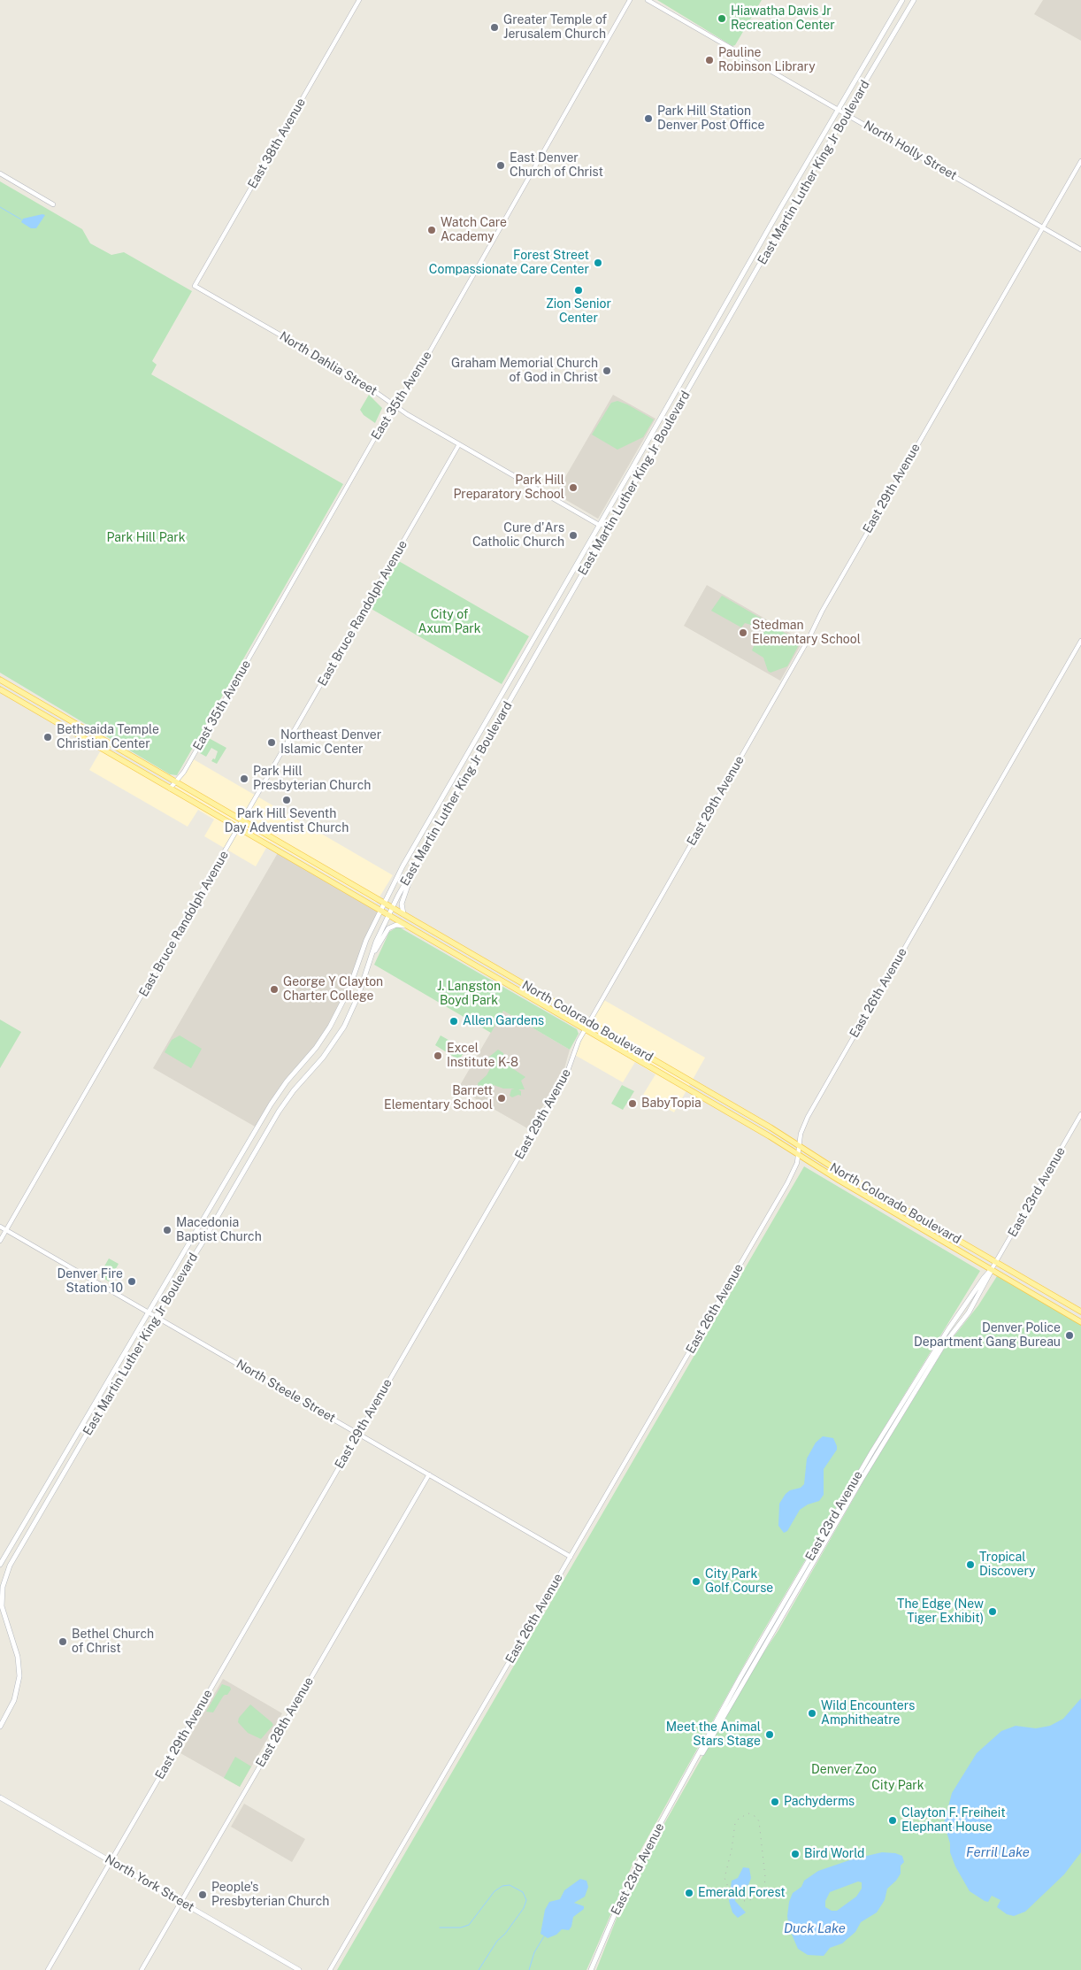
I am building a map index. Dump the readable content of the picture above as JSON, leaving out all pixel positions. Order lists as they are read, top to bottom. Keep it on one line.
{"streets":{"main road":["East Martin Luther King Jr Boulevard","North Colorado Boulevard","East 23rd Avenue","North York Street"],"street":["East 38th Avenue","North Holly Street","North Dahlia Street","East 35th Avenue","East 29th Avenue","East Bruce Randolph Avenue","East 26th Avenue","North Steele Street","East 28th Avenue"]},"crossings":[["East 38th Avenue","North Dahlia Street"],["North Holly Street","East Martin Luther King Jr Boulevard"],["North Holly Street","East 29th Avenue"],["East Martin Luther King Jr Boulevard","North Dahlia Street"],["East Martin Luther King Jr Boulevard","North Colorado Boulevard"],["East Martin Luther King Jr Boulevard","North Steele Street"],["North Dahlia Street","East 35th Avenue"],["North Dahlia Street","East Bruce Randolph Avenue"],["East 35th Avenue","North Colorado Boulevard"],["East 29th Avenue","North Colorado Boulevard"],["East 29th Avenue","North Steele Street"],["East 29th Avenue","North York Street"],["East Bruce Randolph Avenue","North Colorado Boulevard"],["East Bruce Randolph Avenue","North Steele Street"],["East 26th Avenue","North Colorado Boulevard"],["East 26th Avenue","North Steele Street"],["North Colorado Boulevard","East 23rd Avenue"],["North Steele Street","East 28th Avenue"],["East 28th Avenue","North York Street"]],"water":["Ferril Lake","Duck Lake"],"parks":["Park Hill Park","City of Axum Park","J. Langston Boyd Park","Denver Zoo","City Park"],"places":["Hiawatha Davis Jr Recreation Center","Greater Temple of Jerusalem Church","Pauline Robinson Library","Park Hill Station Denver Post Office","East Denver Church of Christ","Watch Care Academy","Forest Street Compassionate Care Center","Zion Senior Center","Graham Memorial Church of God in Christ","Park Hill Preparatory School","Cure d'Ars Catholic Church","Stedman Elementary School","Bethsaida Temple Christian Center","Northeast Denver Islamic Center","Park Hill Presbyterian Church","Park Hill Seventh Day Adventist Church","George Y Clayton Charter College","Allen Gardens","Excel Institute K-8","Barrett Elementary School","BabyTopia","Macedonia Baptist Church","Denver Fire Station 10","Denver Police Department Gang Bureau","Tropical Discovery","City Park Golf Course","The Edge (New Tiger Exhibit)","Bethel Church of Christ","Wild Encounters Amphitheatre","Meet the Animal Stars Stage","Pachyderms","Clayton F. Freiheit Elephant House","Bird World","Emerald Forest","People's Presbyterian Church"]}
